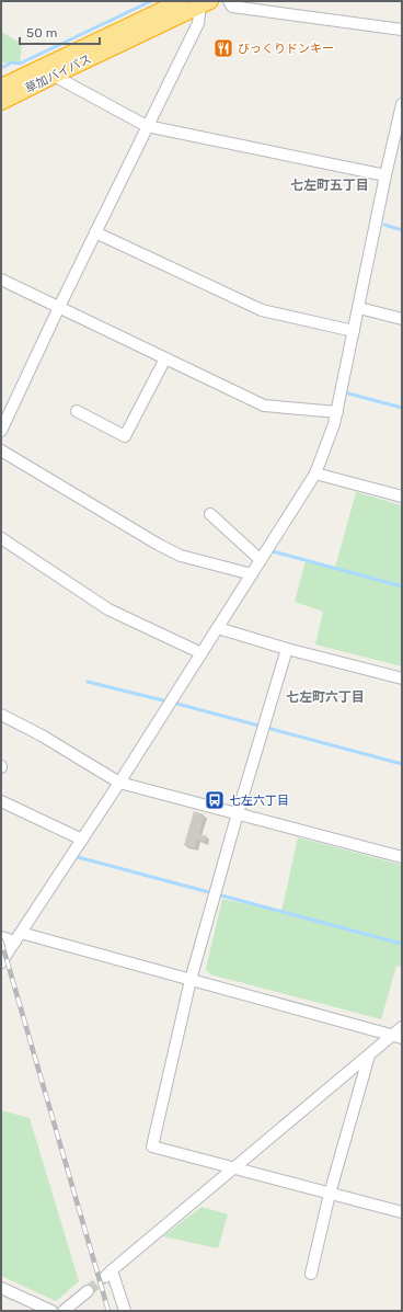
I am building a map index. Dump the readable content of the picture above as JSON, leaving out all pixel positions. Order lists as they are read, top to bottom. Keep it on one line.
{"streets":{"highway":["草加バイパス"]},"districts":["七左町五丁目","七左町六丁目"],"places":{"restaurant":["びっくりドンキー"],"bus stop":["七左六丁目"]},"scale_bar":"50 m"}
